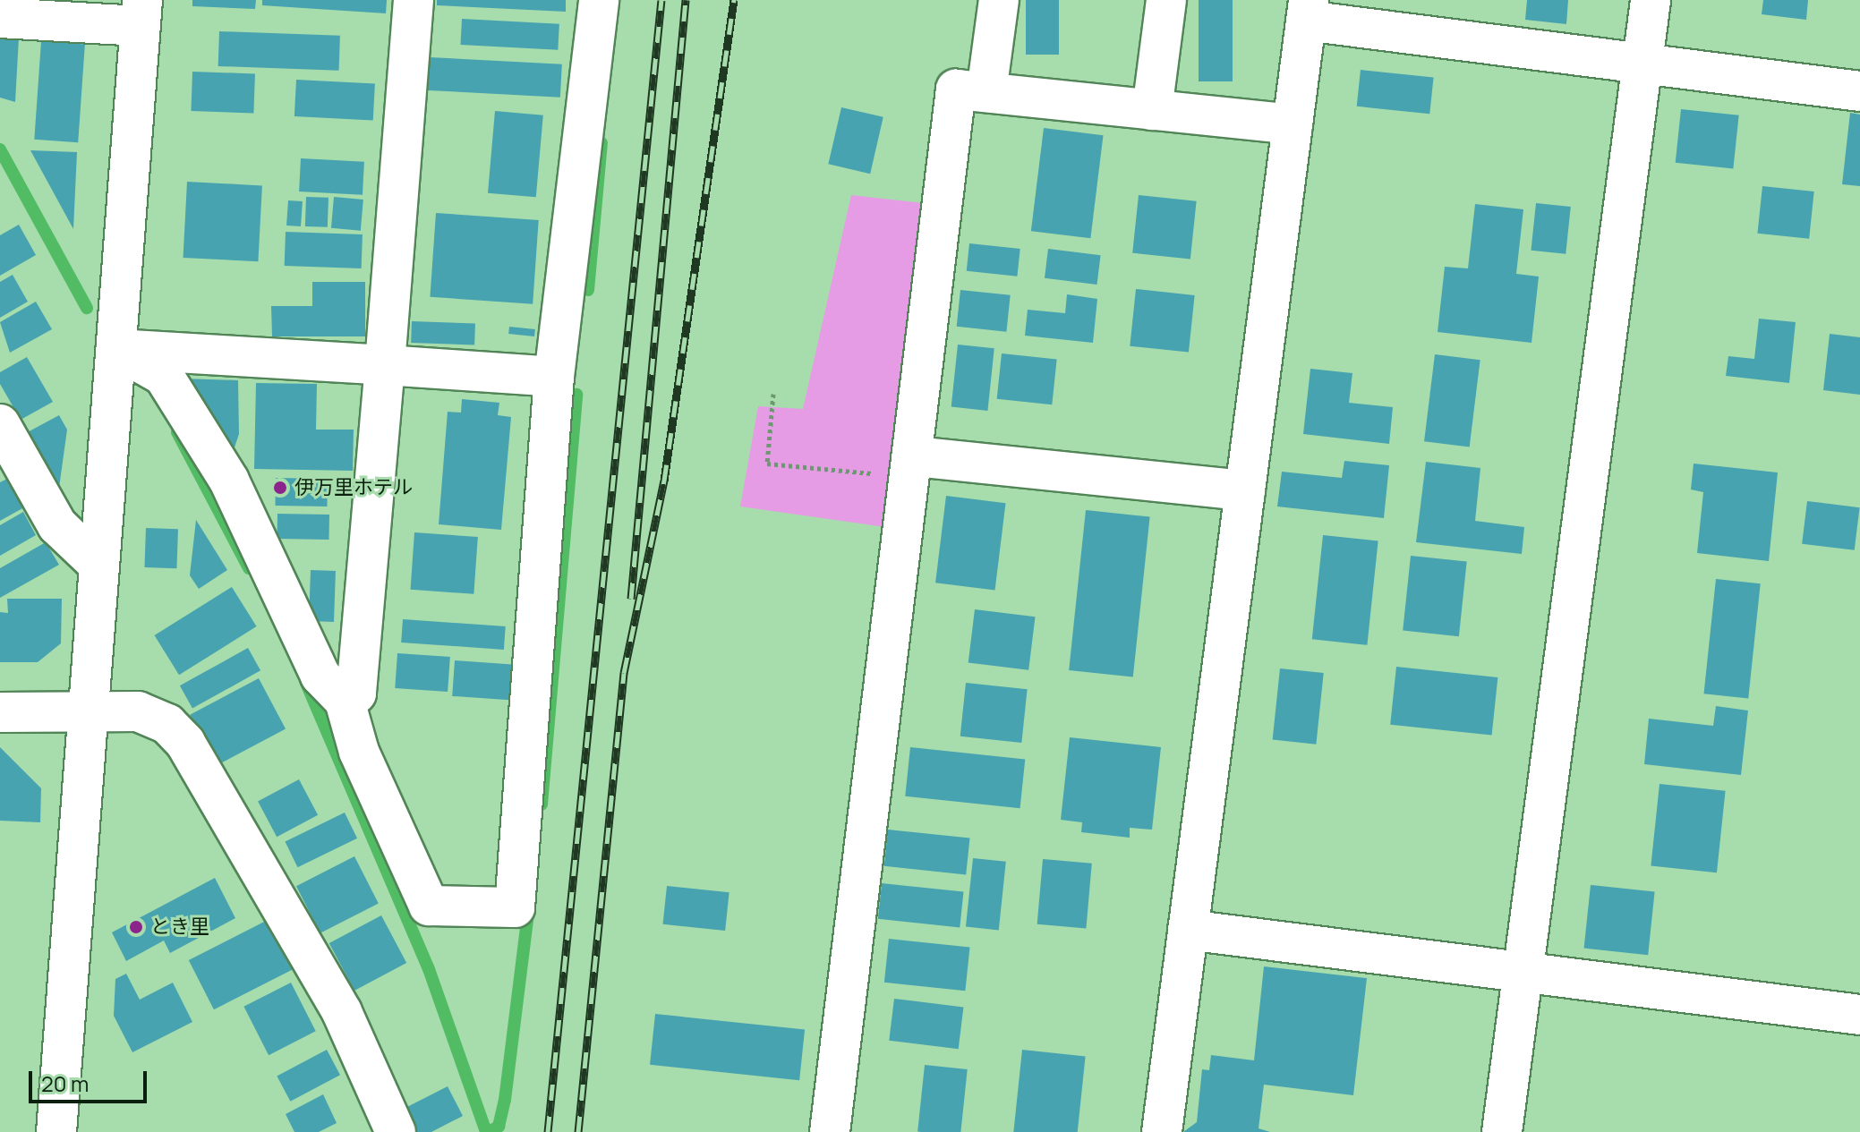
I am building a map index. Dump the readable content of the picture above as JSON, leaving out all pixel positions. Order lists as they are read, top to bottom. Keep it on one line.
{"places":["伊万里ホテル","とき里"],"scale_bar":"20 m"}
